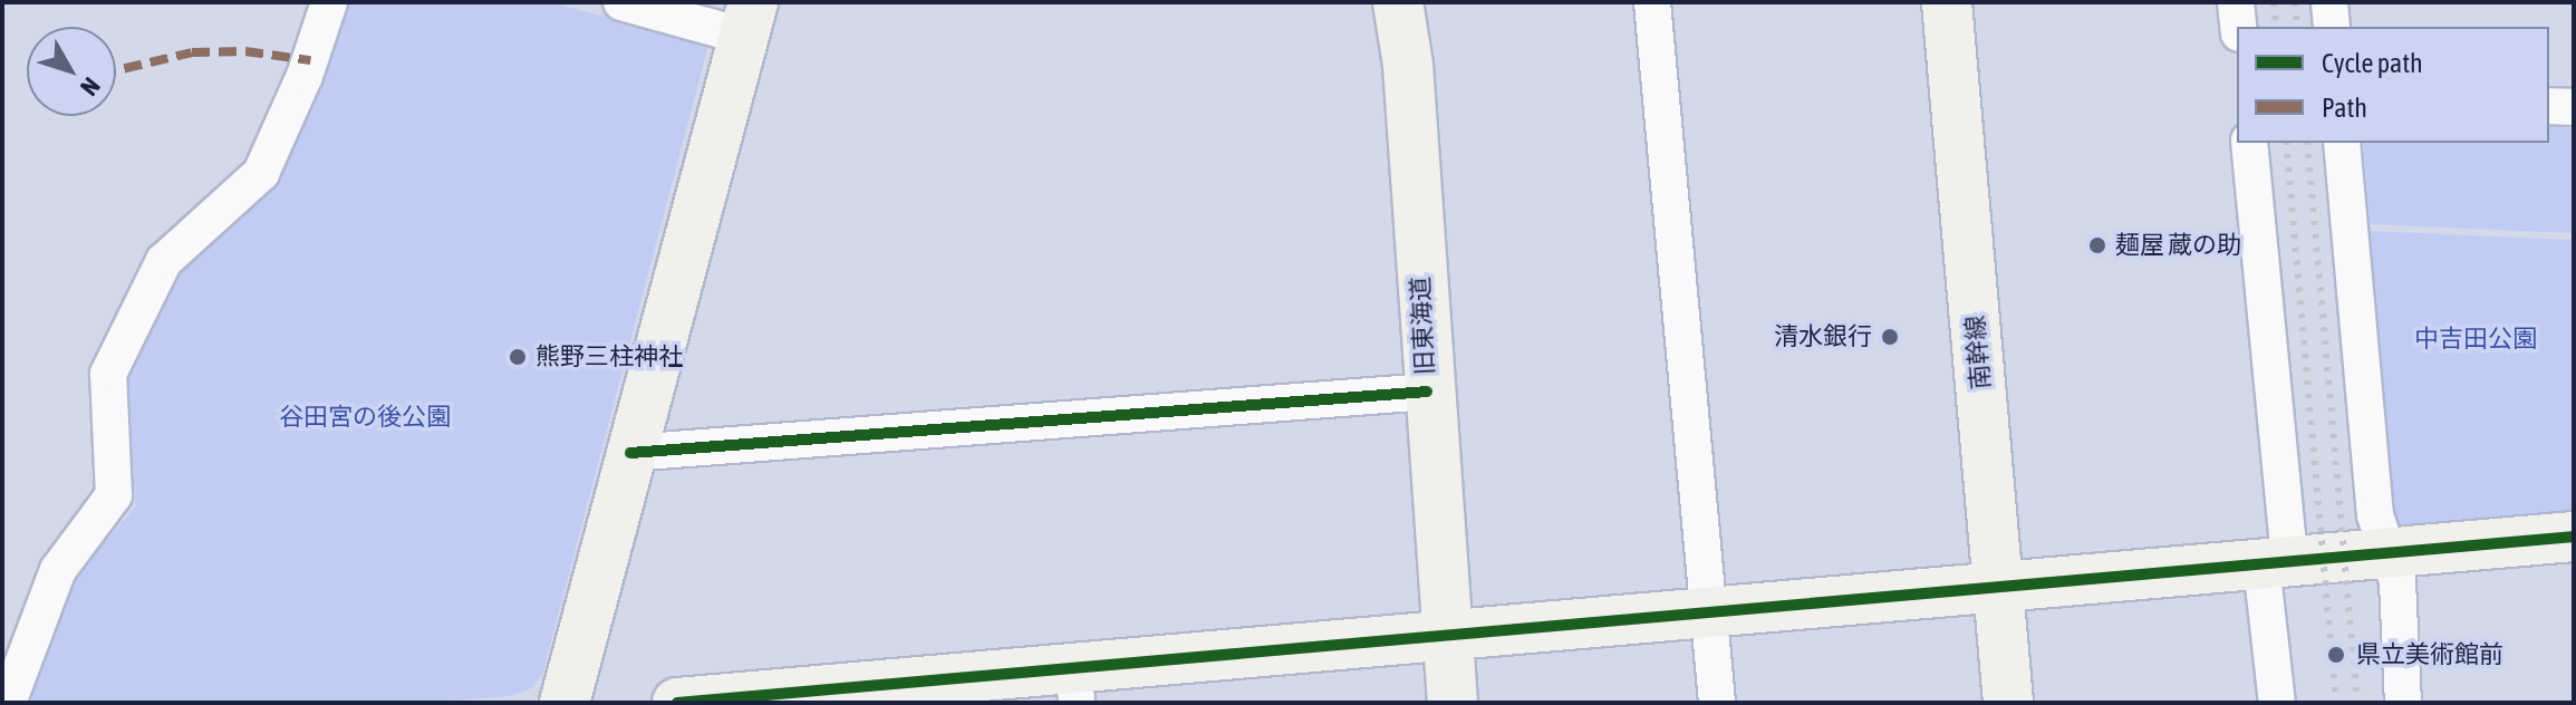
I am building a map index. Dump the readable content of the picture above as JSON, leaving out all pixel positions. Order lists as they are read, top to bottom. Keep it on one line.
{"streets":{"street":["旧東海道","南幹線"]},"parks":["中吉田公園","谷田宮の後公園"],"places":["麺屋 蔵の助","清水銀行","熊野三柱神社","県立美術館前"],"legend":["Cycle path","Path"],"north":"bottom right"}
